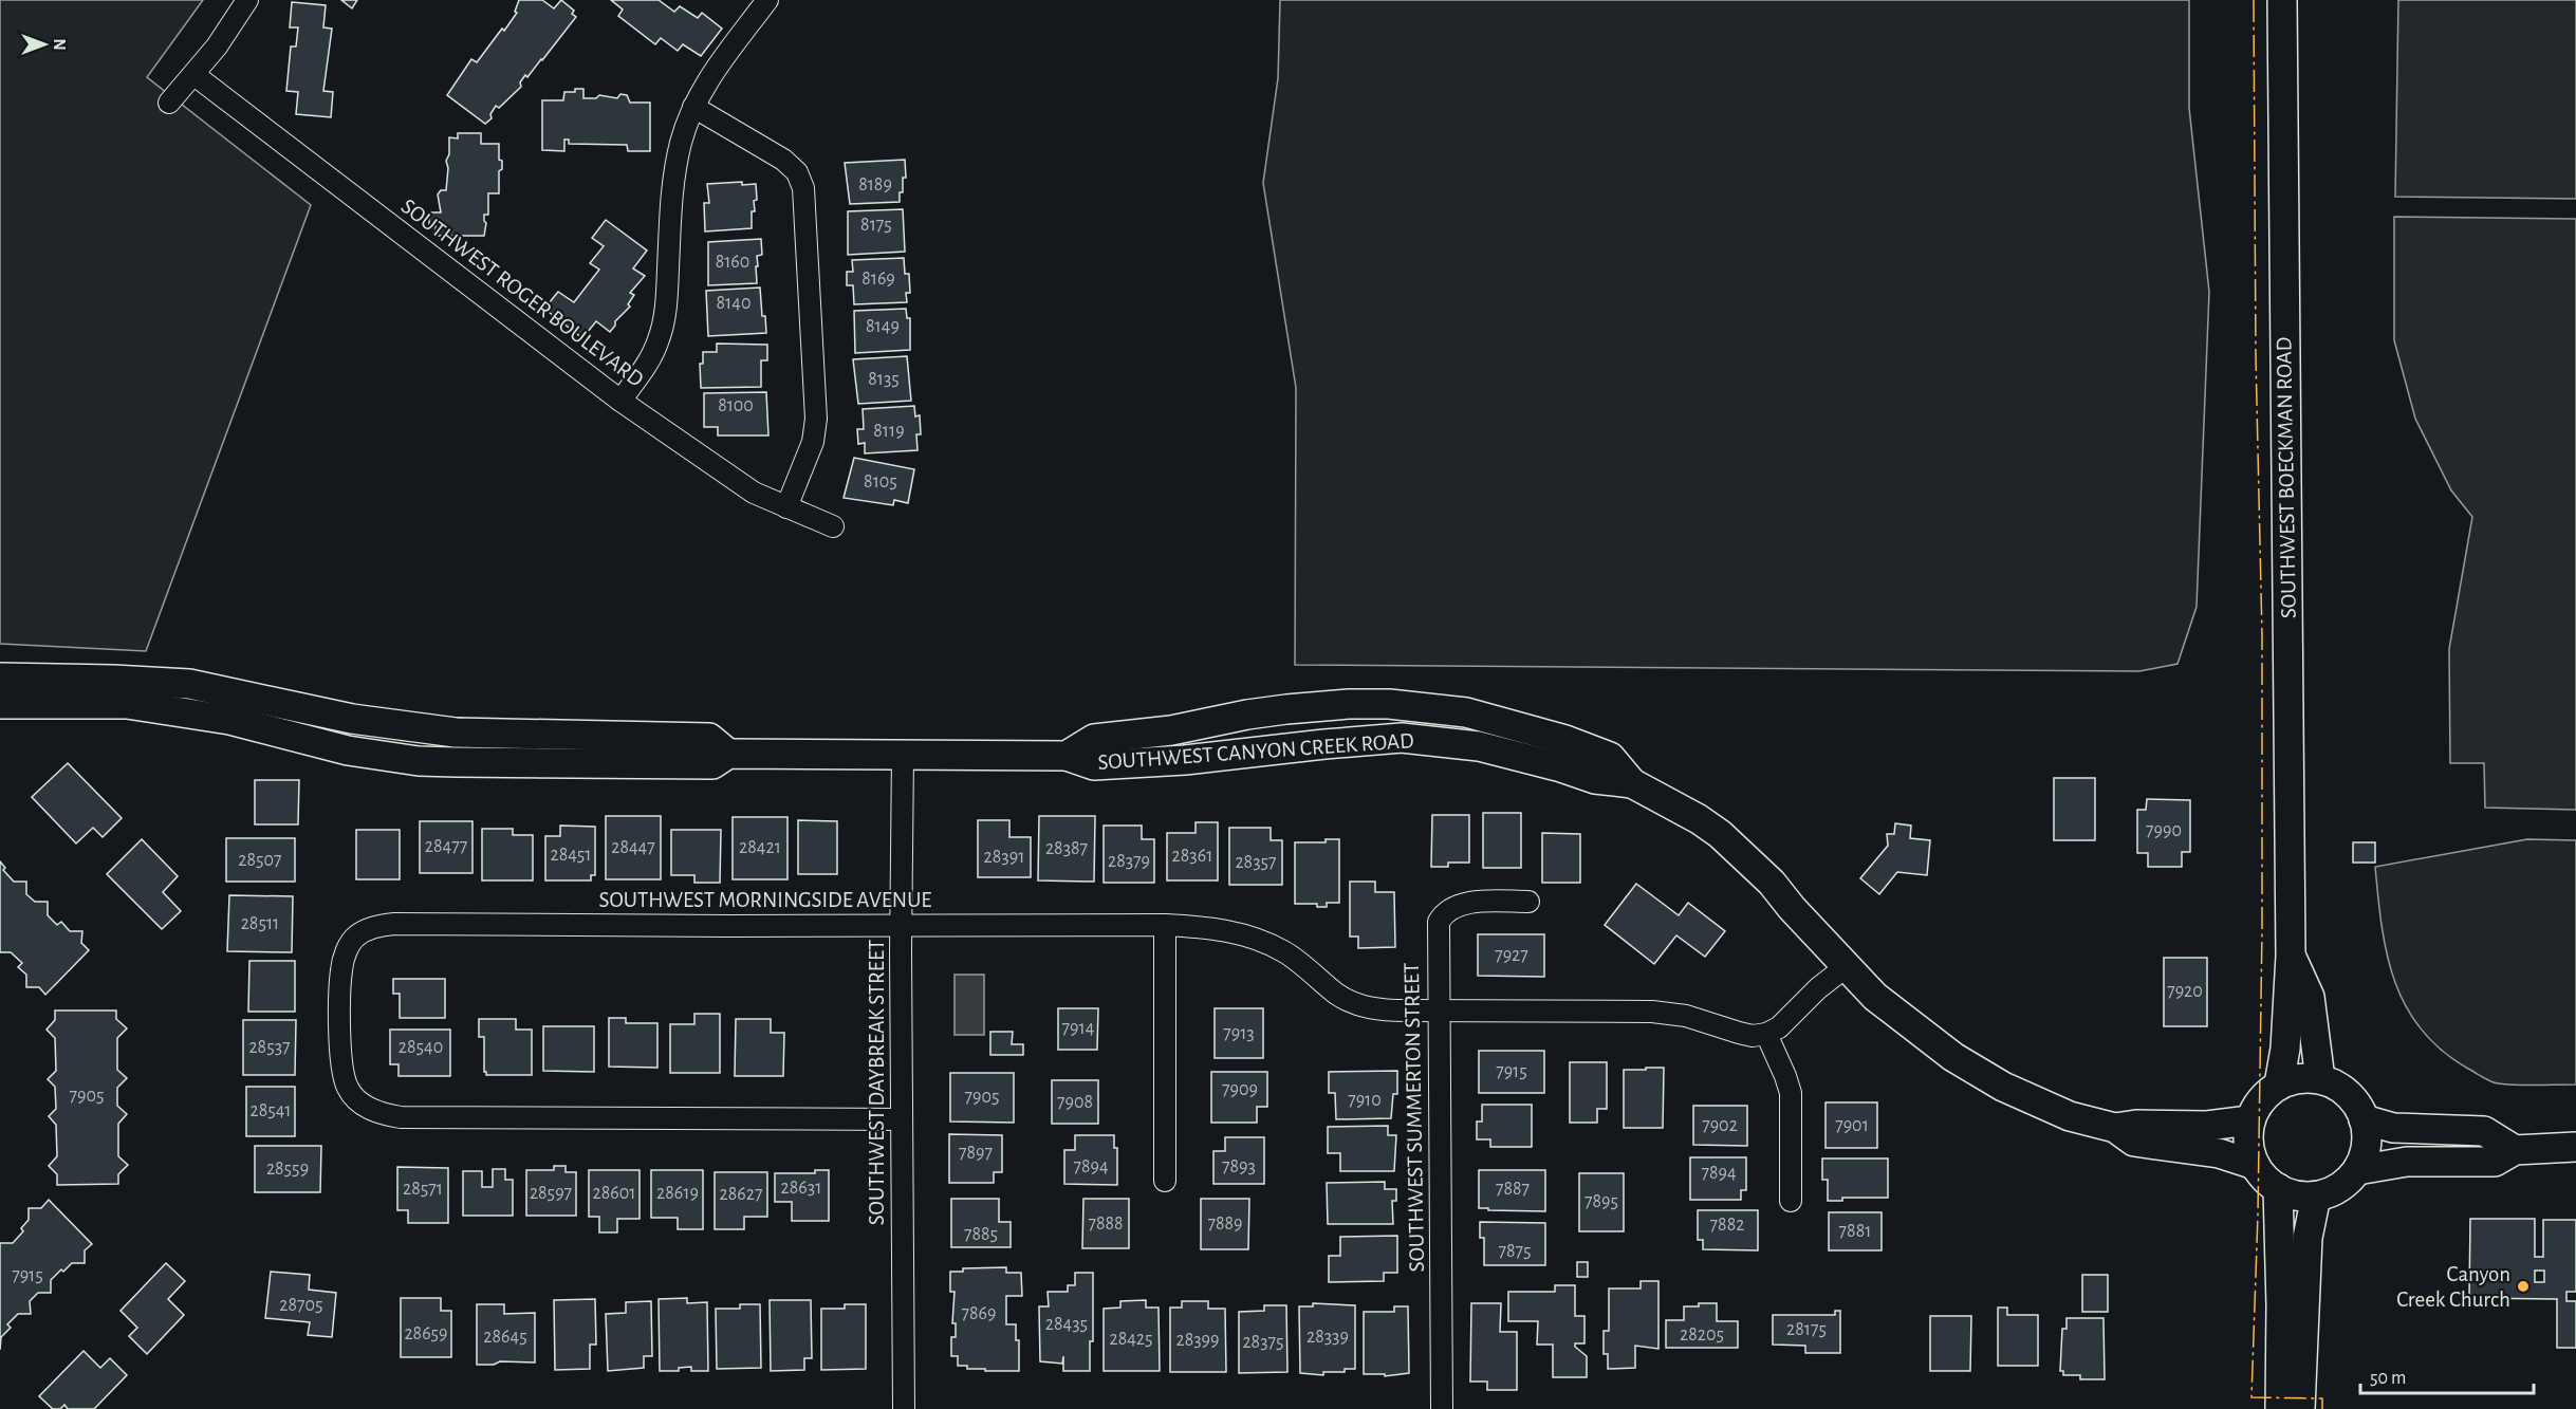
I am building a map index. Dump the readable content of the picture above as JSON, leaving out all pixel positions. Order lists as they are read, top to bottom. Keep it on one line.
{"streets":{"main road":["SOUTHWEST BOECKMAN ROAD","SOUTHWEST CANYON CREEK ROAD"],"street":["SOUTHWEST ROGER BOULEVARD","SOUTHWEST MORNINGSIDE AVENUE","SOUTHWEST DAYBREAK STREET","SOUTHWEST SUMMERTON STREET"]},"crossings":[["SOUTHWEST BOECKMAN ROAD","SOUTHWEST CANYON CREEK ROAD"],["SOUTHWEST CANYON CREEK ROAD","SOUTHWEST DAYBREAK STREET"],["SOUTHWEST MORNINGSIDE AVENUE","SOUTHWEST DAYBREAK STREET"],["SOUTHWEST MORNINGSIDE AVENUE","SOUTHWEST SUMMERTON STREET"]],"places":["Canyon Creek Church"],"house_numbers":["8189","8175","8160","8169","8140","8149","8135","8100","8119","8105","7990","28477","28447","28421","28387","28451","28361","28391","28507","28379","28357","28511","7927","7920","7914","7913","28537","28540","7915","7909","7905","7905","7910","7908","28541","7902","7901","7897","7894","7893","28559","7894","28631","28571","7887","28597","28601","28619","28627","7895","7888","7889","7882","7881","7885","7875","7915","28705","7869","28435","28175","28659","28205","28645","28339","28425","28399","28375"],"scale_bar":"50 m","north":"right"}
